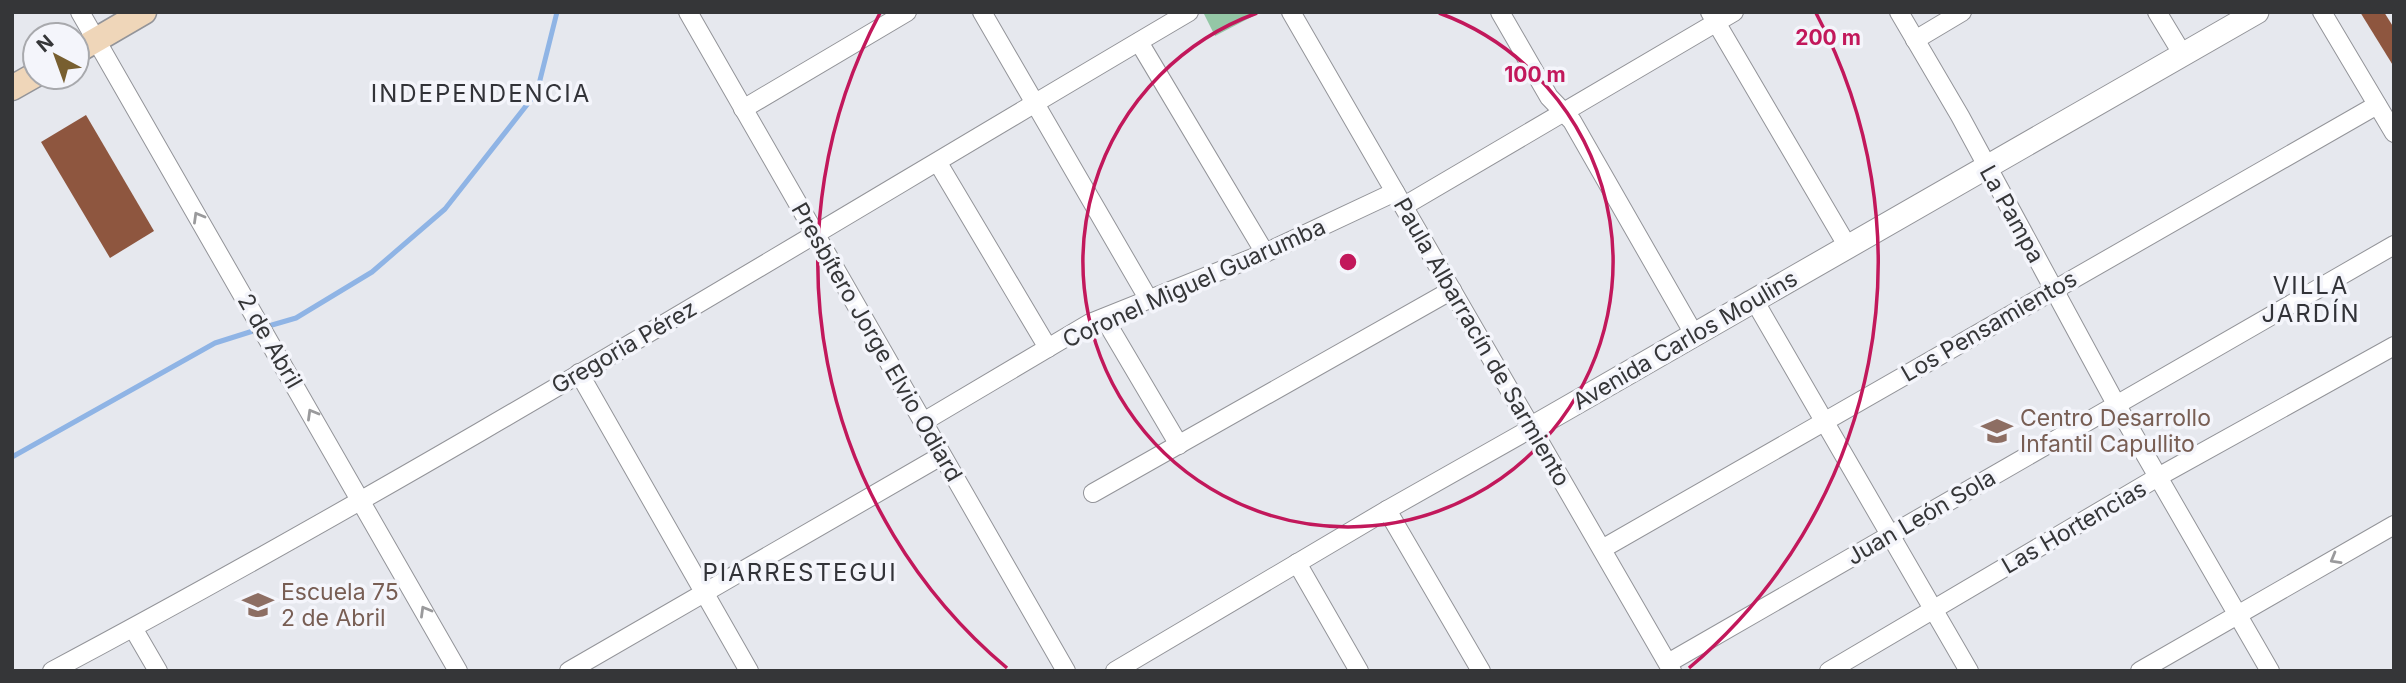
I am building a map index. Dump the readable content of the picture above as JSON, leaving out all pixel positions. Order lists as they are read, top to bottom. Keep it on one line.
{"streets":{"street":["La Pampa","Coronel Miguel Guarumba","Los Pensamientos","Avenida Carlos Moulins","2 de Abril","Presbítero Jorge Elvio Odiard","Paula Albarracín de Sarmiento","Gregoria Pérez","Juan León Sola","Las Hortencias"]},"crossings":[["La Pampa","Los Pensamientos"],["La Pampa","Avenida Carlos Moulins"],["La Pampa","Juan León Sola"],["La Pampa","Las Hortencias"],["Coronel Miguel Guarumba","Presbítero Jorge Elvio Odiard"],["Coronel Miguel Guarumba","Paula Albarracín de Sarmiento"],["Los Pensamientos","Paula Albarracín de Sarmiento"],["Avenida Carlos Moulins","Paula Albarracín de Sarmiento"],["2 de Abril","Gregoria Pérez"],["Presbítero Jorge Elvio Odiard","Gregoria Pérez"],["Paula Albarracín de Sarmiento","Juan León Sola"]],"one_way":["2 de Abril"],"districts":["INDEPENDENCIA","VILLA JARDÍN","PIARRESTEGUI"],"places":{"school or university":["Centro Desarrollo Infantil Capullito","Escuela 75 2 de Abril"]},"north":"top left","rings":["200 m","100 m"]}
